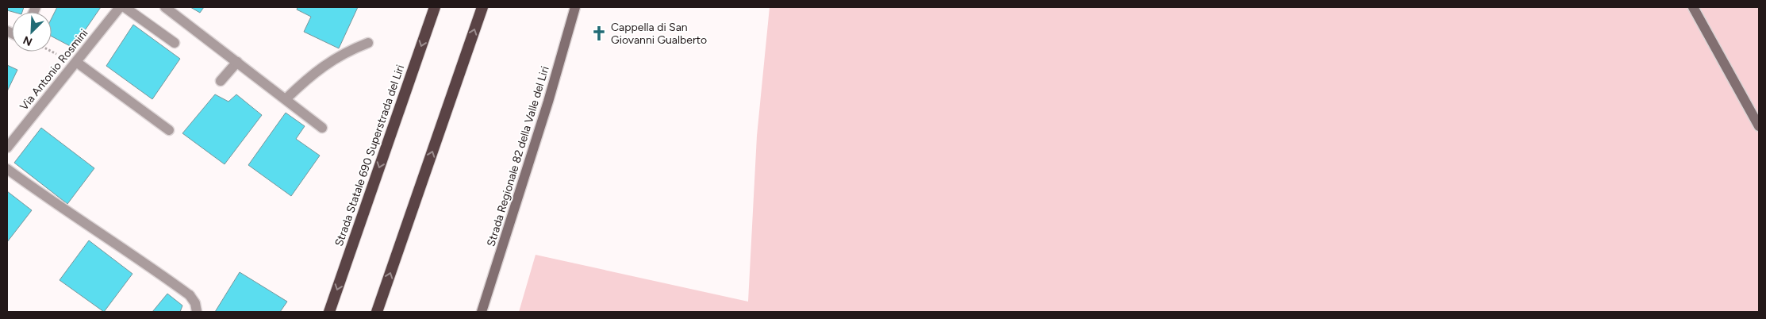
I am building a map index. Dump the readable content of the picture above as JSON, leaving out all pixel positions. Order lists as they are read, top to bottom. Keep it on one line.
{"streets":{"highway":["Strada Statale 690 Superstrada del Liri"],"main road":["Strada Regionale 82 della Valle del Liri"],"street":["Via Antonio Rosmini"]},"places":{"church":["Cappella di San Giovanni Gualberto"]},"north":"bottom left"}
